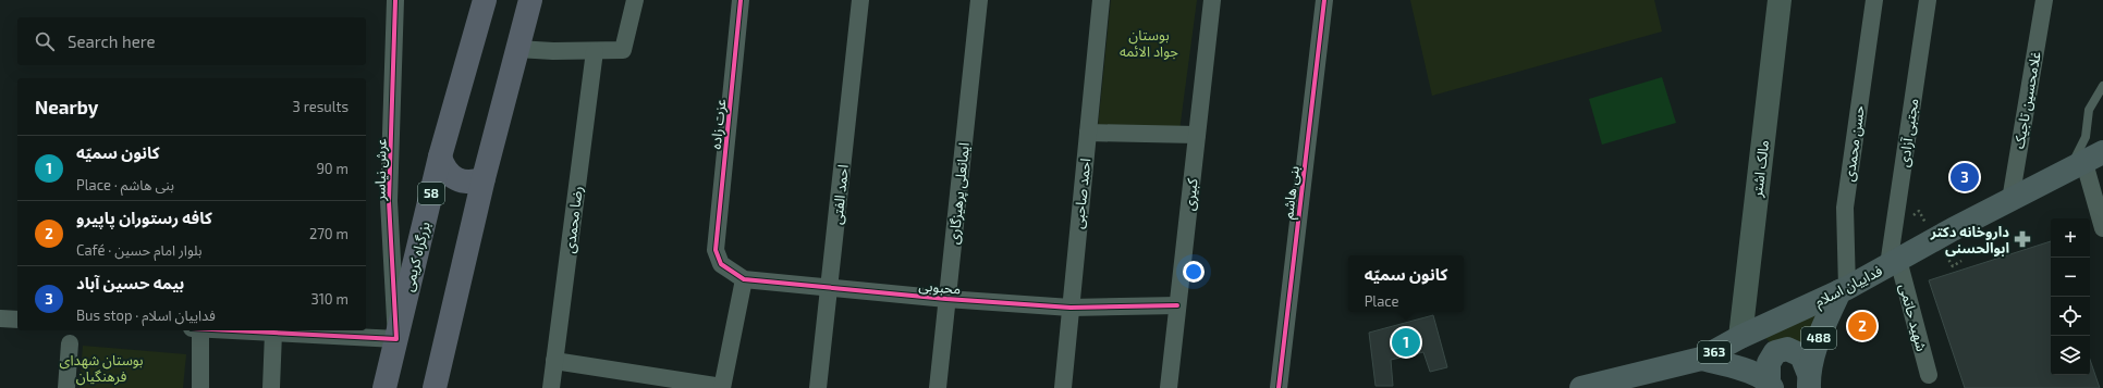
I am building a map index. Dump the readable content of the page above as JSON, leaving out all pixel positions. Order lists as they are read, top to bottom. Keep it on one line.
{"streets":{"highway":["58","بزرگراه کریمی"],"main road":["مالک اشتر","فداییان اسلام","488","363"],"street":["غلامحسین تاجیک","عزت زاده","مجتبی آزادی","حسن محمدی","عرش نیاسر","بنی هاشم","ایمانعلی پرهیزگاری","احمد صاحبی","احمد الفتی","کبیری","رضا محمدی","محبوبی","شهید حاتمی"]},"crossings":[["غلامحسین تاجیک","فداییان اسلام"],["عزت زاده","محبوبی"],["مجتبی آزادی","فداییان اسلام"],["مجتبی آزادی","شهید حاتمی"],["حسن محمدی","فداییان اسلام"],["حسن محمدی","488"],["مالک اشتر","فداییان اسلام"],["عرش نیاسر","بزرگراه کریمی"],["ایمانعلی پرهیزگاری","محبوبی"],["احمد صاحبی","محبوبی"],["احمد الفتی","محبوبی"],["کبیری","محبوبی"],["فداییان اسلام","شهید حاتمی"],["فداییان اسلام","488"]],"parks":["بوستان جواد الائمه","بوستان شهدای فرهنگیان"],"places":{"pharmacy":["داروخانه دکتر ابوالحسنی"]},"page":{"search":"Search here","heading":["Nearby","3 results"],"list":[{"mark":"1","name":"کانون سمیّه","note":"Place · بنی هاشم","value":"90 m"},{"mark":"2","name":"کافه رستوران پاپیرو","note":"Café · بلوار امام حسین","value":"270 m"},{"mark":"3","name":"بیمه حسین آباد","note":"Bus stop · فداییان اسلام","value":"310 m"}],"pins":["3","2","1"],"map_buttons":["+","−"],"popup":["کانون سمیّه","Place"]}}
